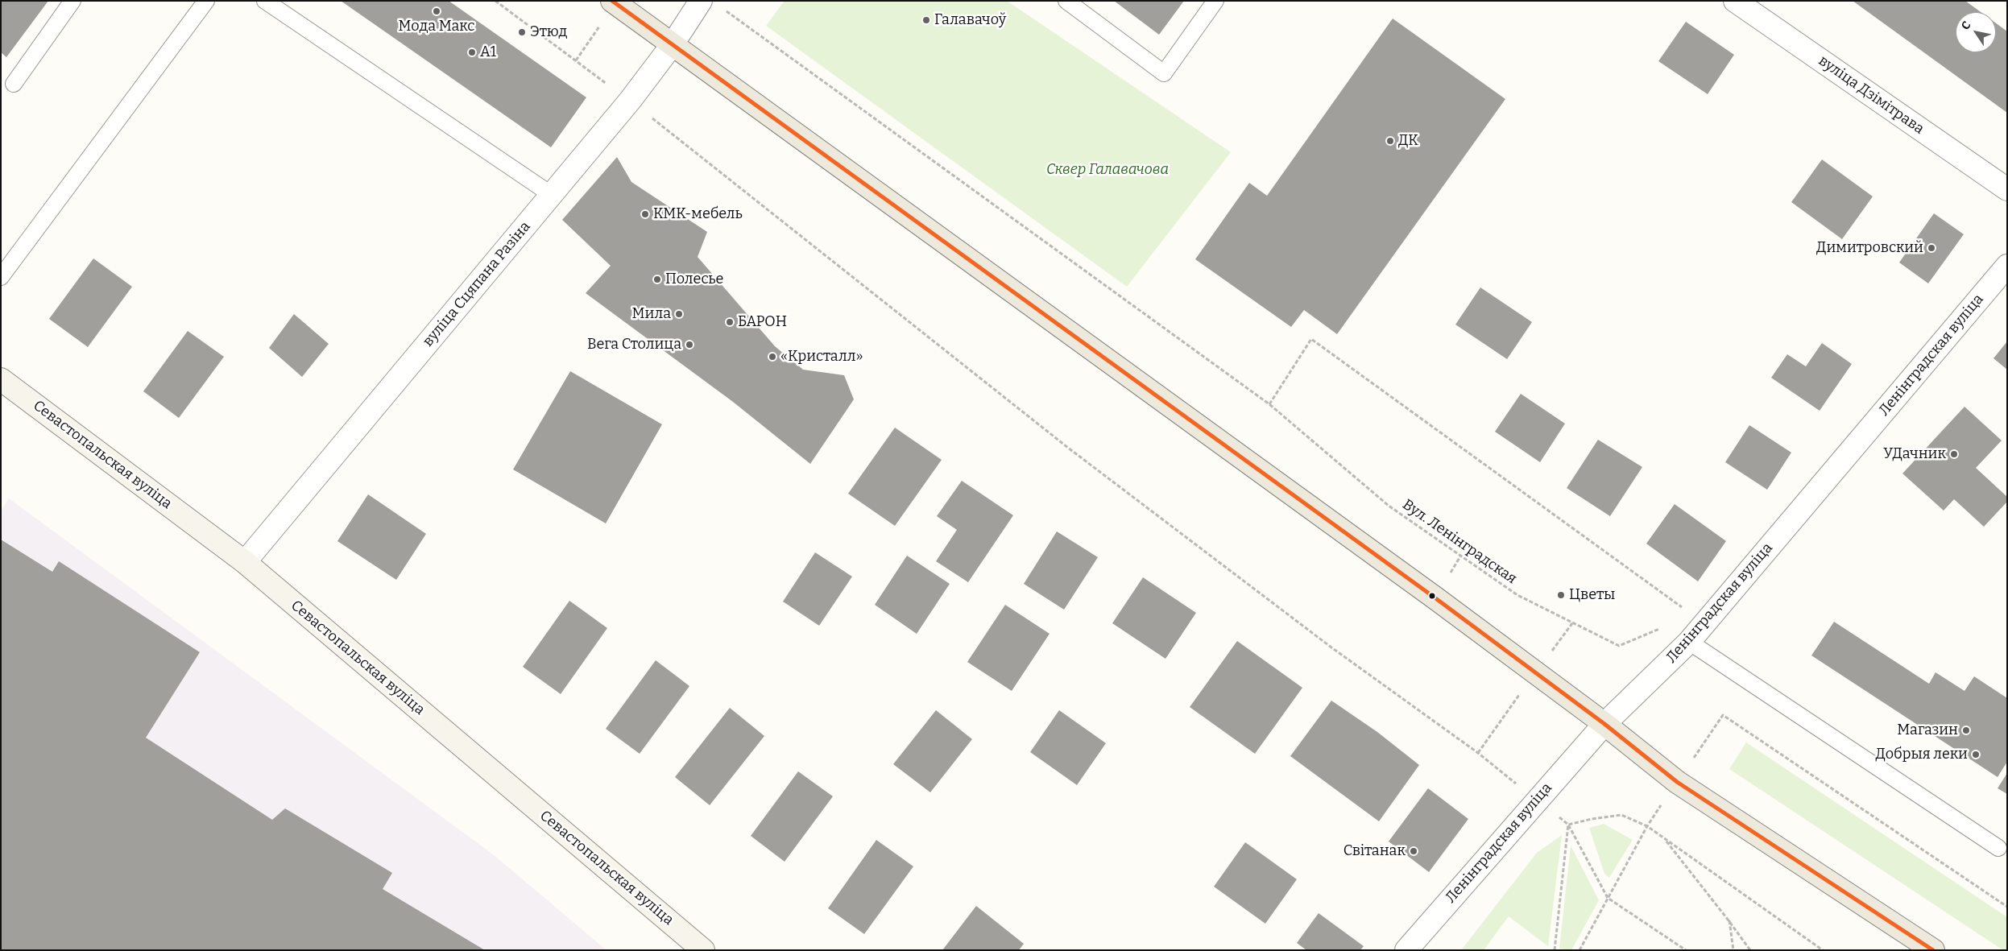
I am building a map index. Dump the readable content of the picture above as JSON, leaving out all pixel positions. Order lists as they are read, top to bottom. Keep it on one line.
{"streets":{"street":["вуліца Дзімітрава","вуліца Сцяпана Разіна","Ленінградская вуліца","Севастопальская вуліца"],"path":["Вул. Ленінградская"]},"crossings":[["вуліца Сцяпана Разіна","Севастопальская вуліца"]],"parks":["Сквер Галавачова"],"places":["Мода Макс","Галавачоў","Этюд","A1","ДК","КМК-мебель","Димитровский","Полесье","Мила","БАРОН","Вега Столица","«Кристалл»","УДачник","Цветы","Магазин","Добрыя леки","Світанак"],"north":"top left"}
